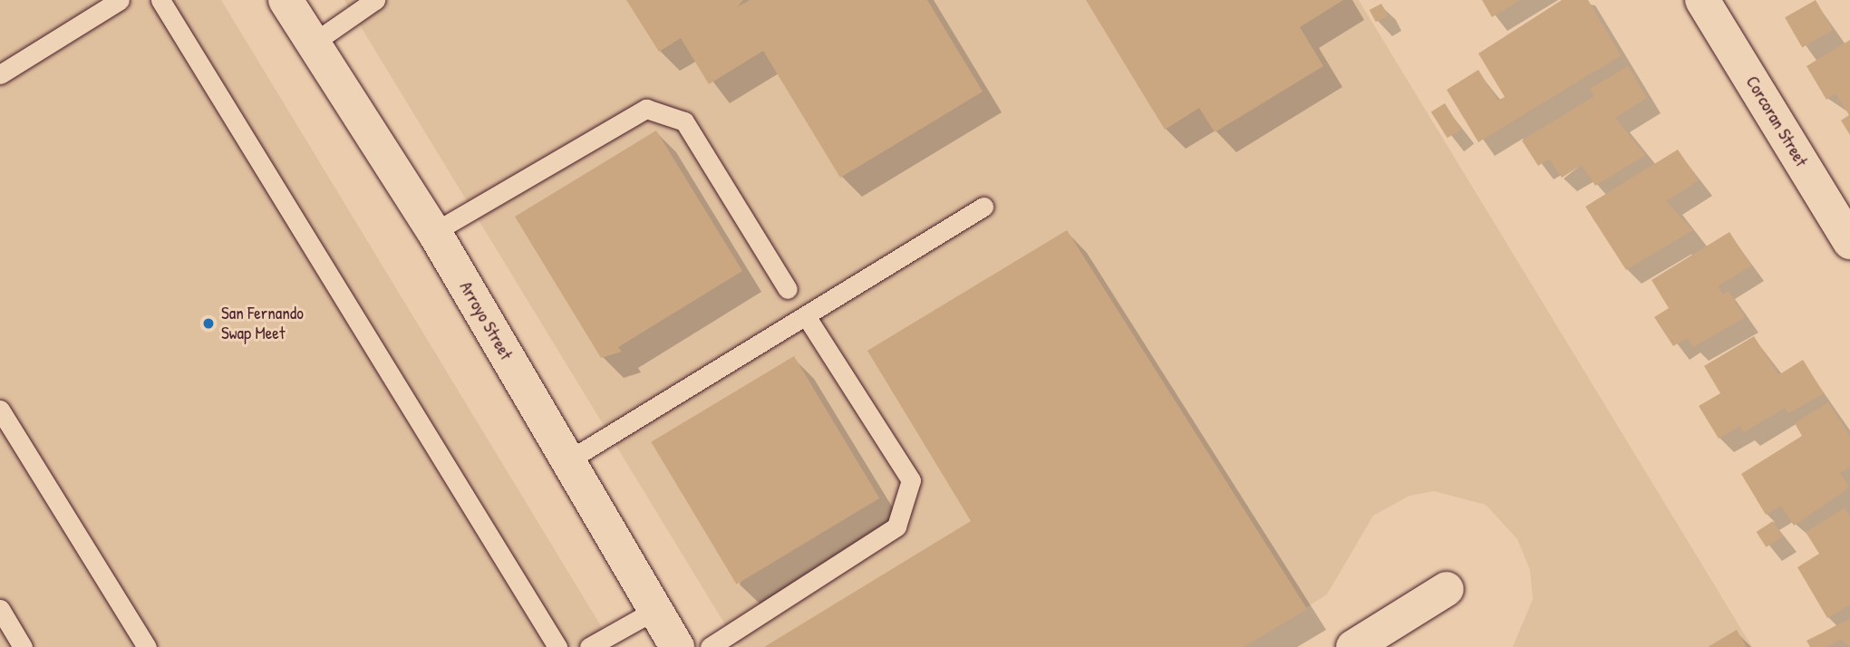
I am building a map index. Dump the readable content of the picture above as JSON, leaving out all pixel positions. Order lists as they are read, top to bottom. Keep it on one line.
{"streets":{"street":["Corcoran Street","Arroyo Street"]},"places":["San Fernando Swap Meet"]}
